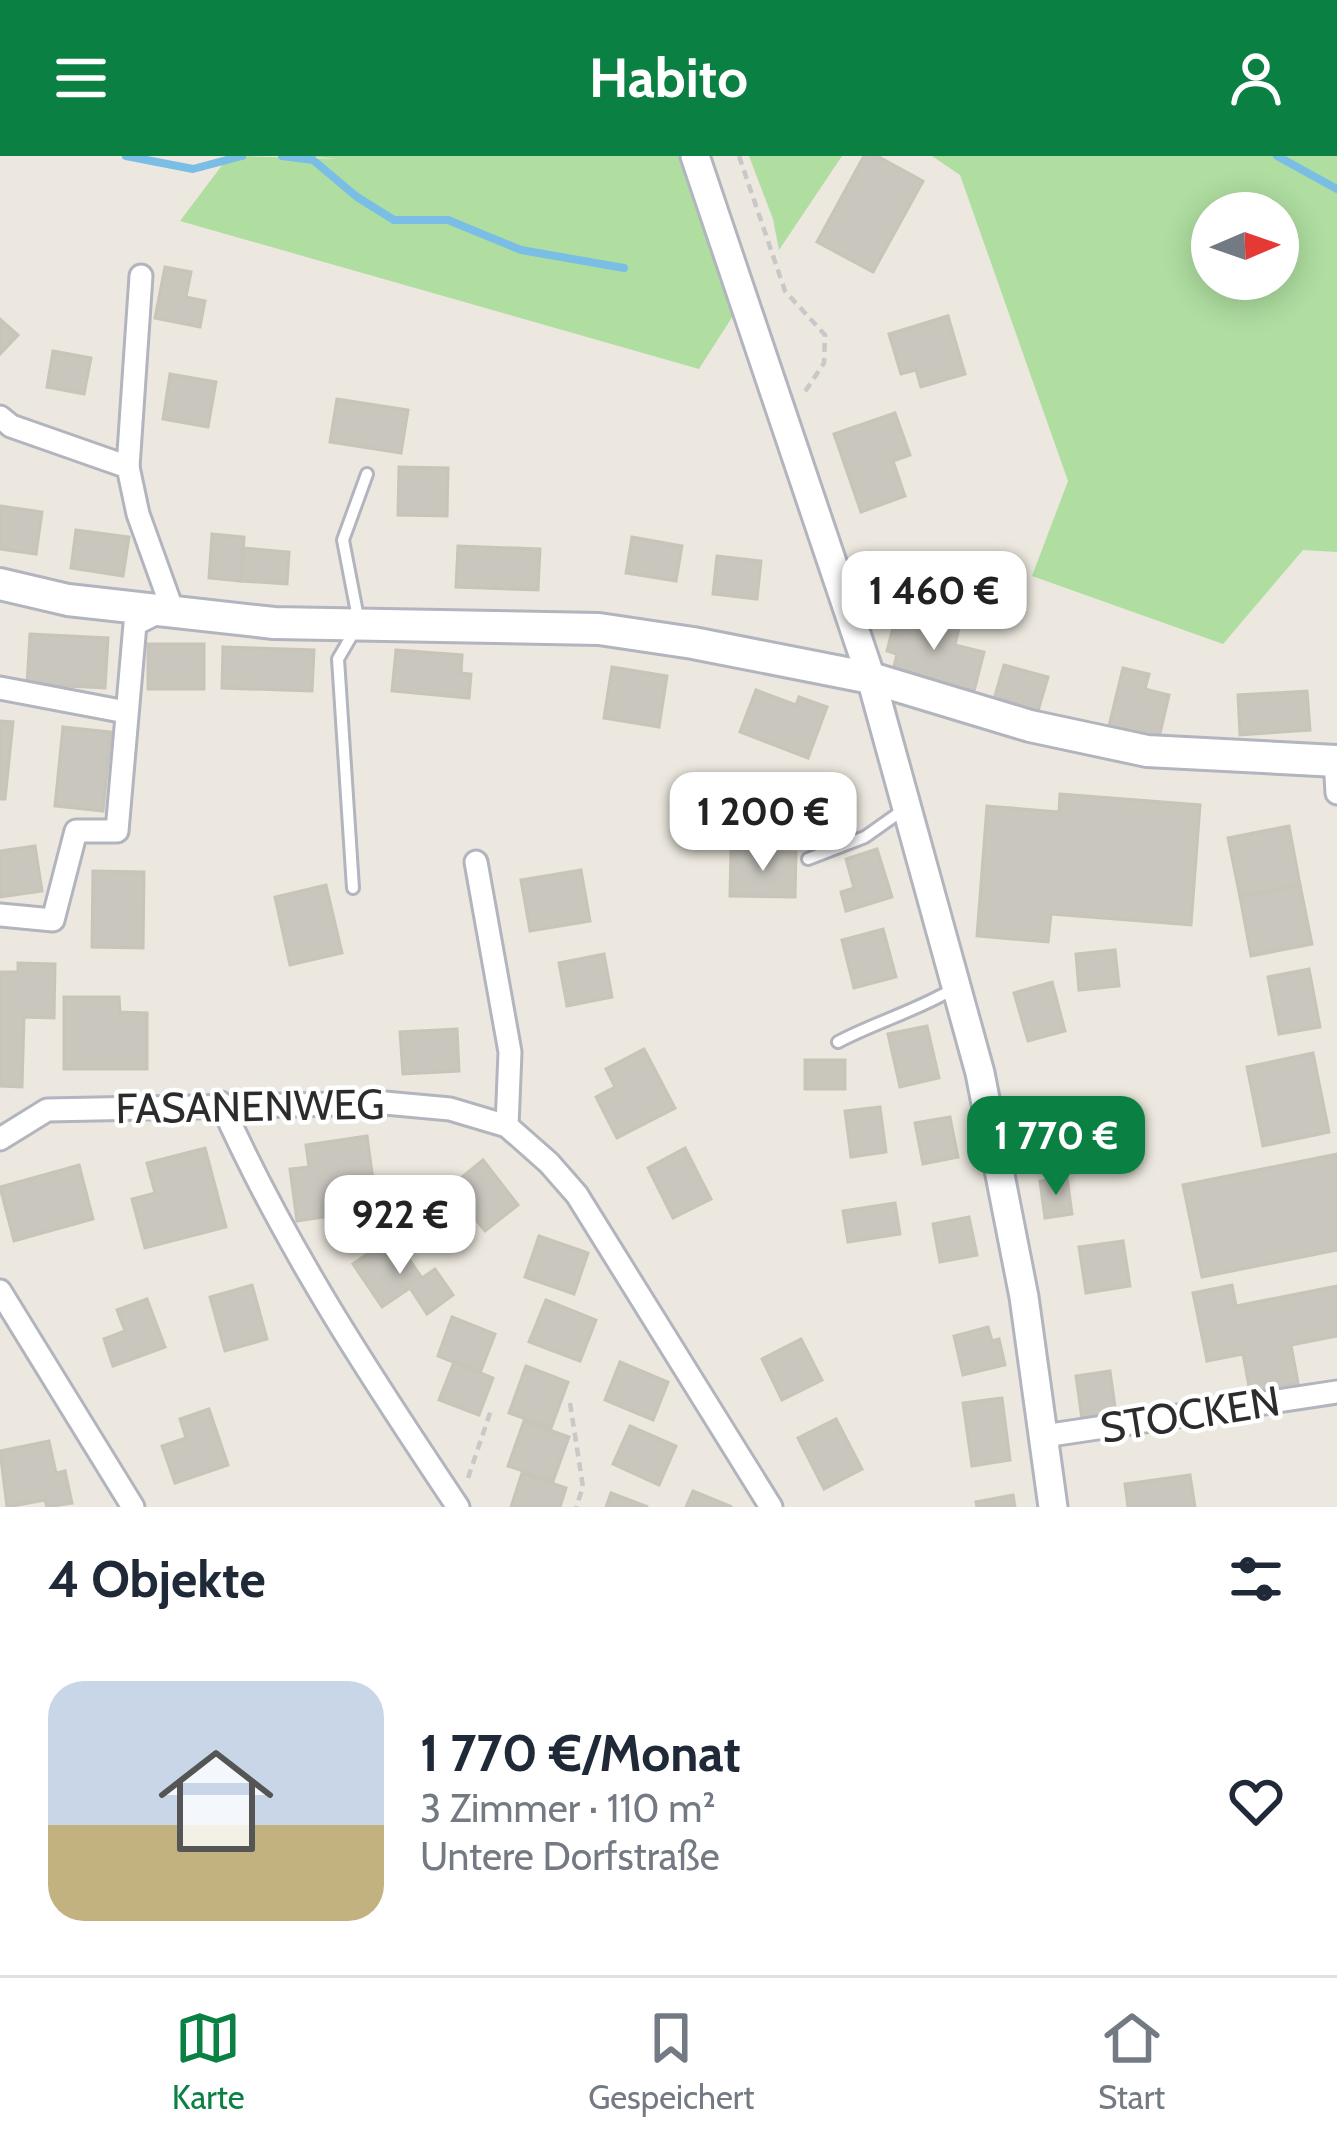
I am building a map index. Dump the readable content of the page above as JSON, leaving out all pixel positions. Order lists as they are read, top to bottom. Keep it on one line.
{"streets":{"street":["FASANENWEG","STOCKEN"]},"north":"right","page":{"header":"Habito","price":["1 460 €","1 200 €","1 770 €","922 €"],"heading":"4 Objekte","list":[{"name":"1 770 €/Monat","note":"3 Zimmer · 110 m² · Untere Dorfstraße"}],"tabs":["Karte","Gespeichert","Start"]}}
